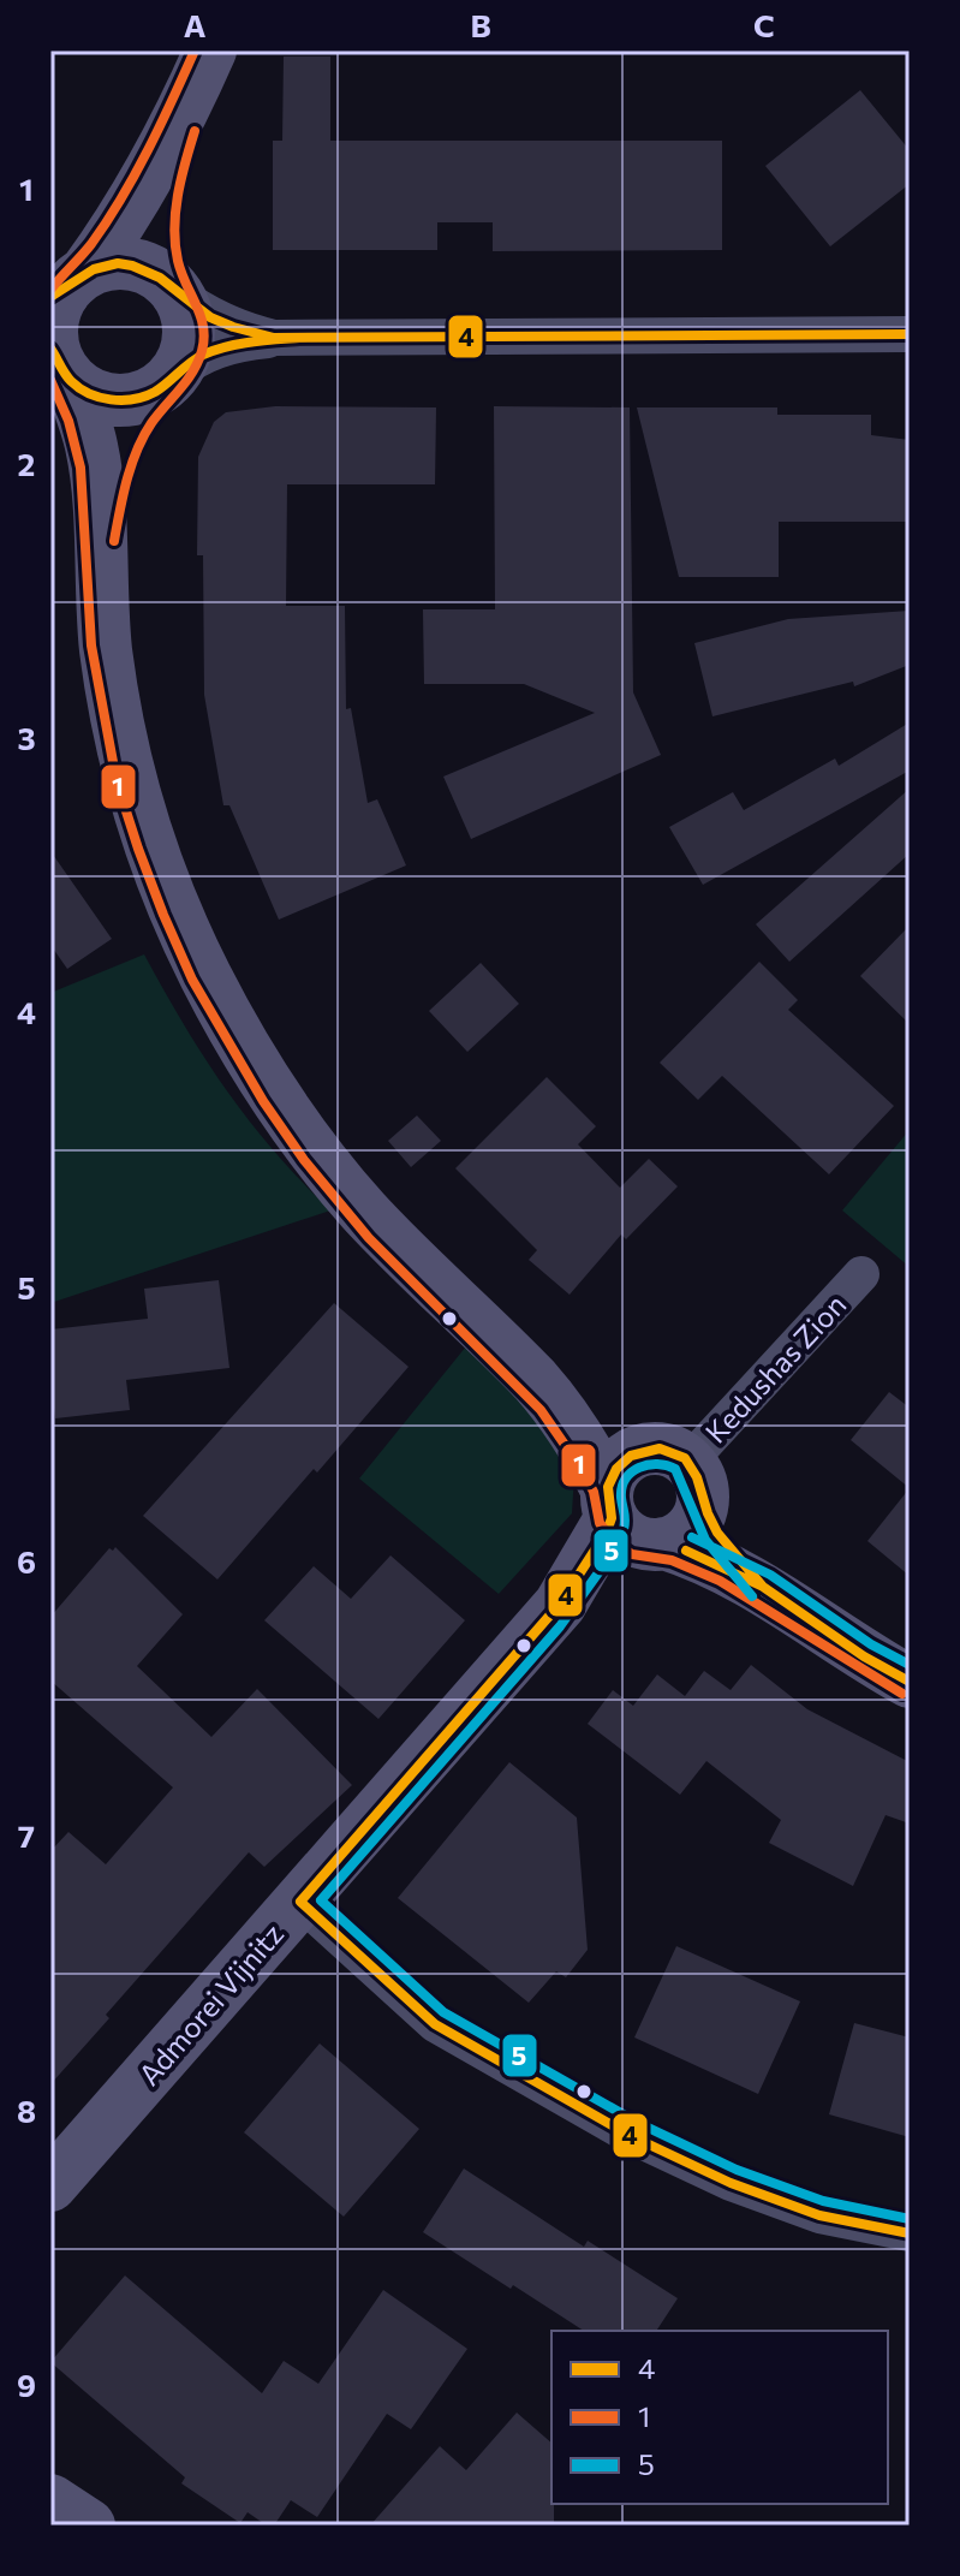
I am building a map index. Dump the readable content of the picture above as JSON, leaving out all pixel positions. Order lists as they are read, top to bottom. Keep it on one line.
{"streets":{"street":["Kedushas Zion","Admorei Vijnitz"]},"lines":["transit line 1","transit line 4","transit line 5"],"legend":["4","1","5"],"grid":{"columns":["A","B","C"],"rows":["1","2","3","4","5","6","7","8","9"]}}
